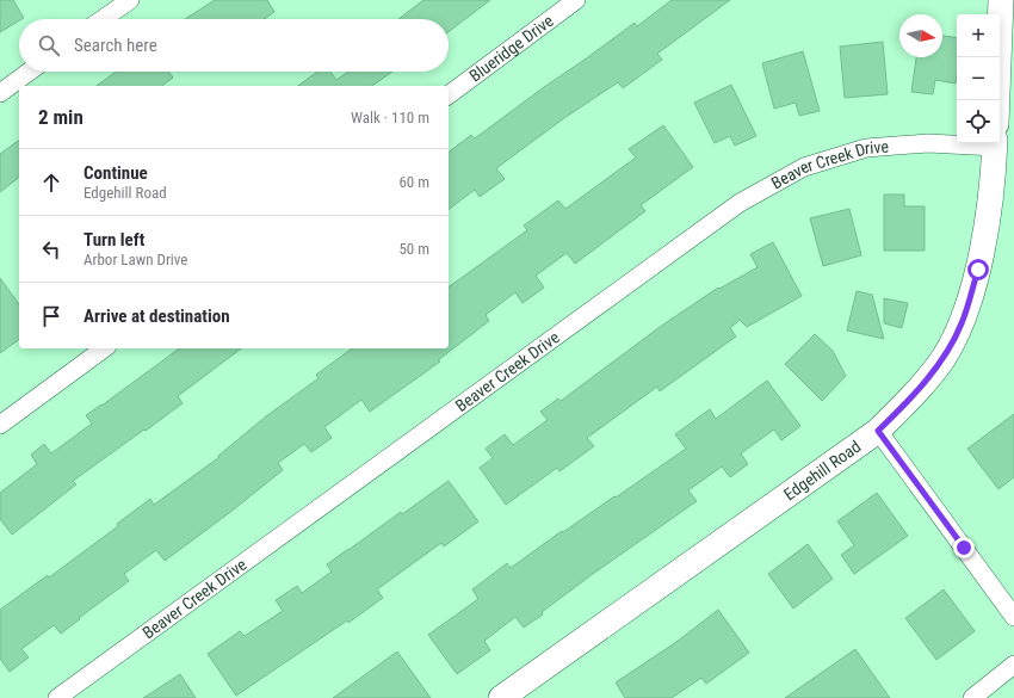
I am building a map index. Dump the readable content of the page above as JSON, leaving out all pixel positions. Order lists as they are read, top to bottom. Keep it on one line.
{"streets":{"street":["Blueridge Drive","Beaver Creek Drive","Edgehill Road"]},"north":"right","page":{"map_buttons":["+","−"],"search":"Search here","heading":["2 min","Walk · 110 m"],"list":[["Continue","Edgehill Road","60 m"],["Turn left","Arbor Lawn Drive","50 m"],"Arrive at destination"]}}
